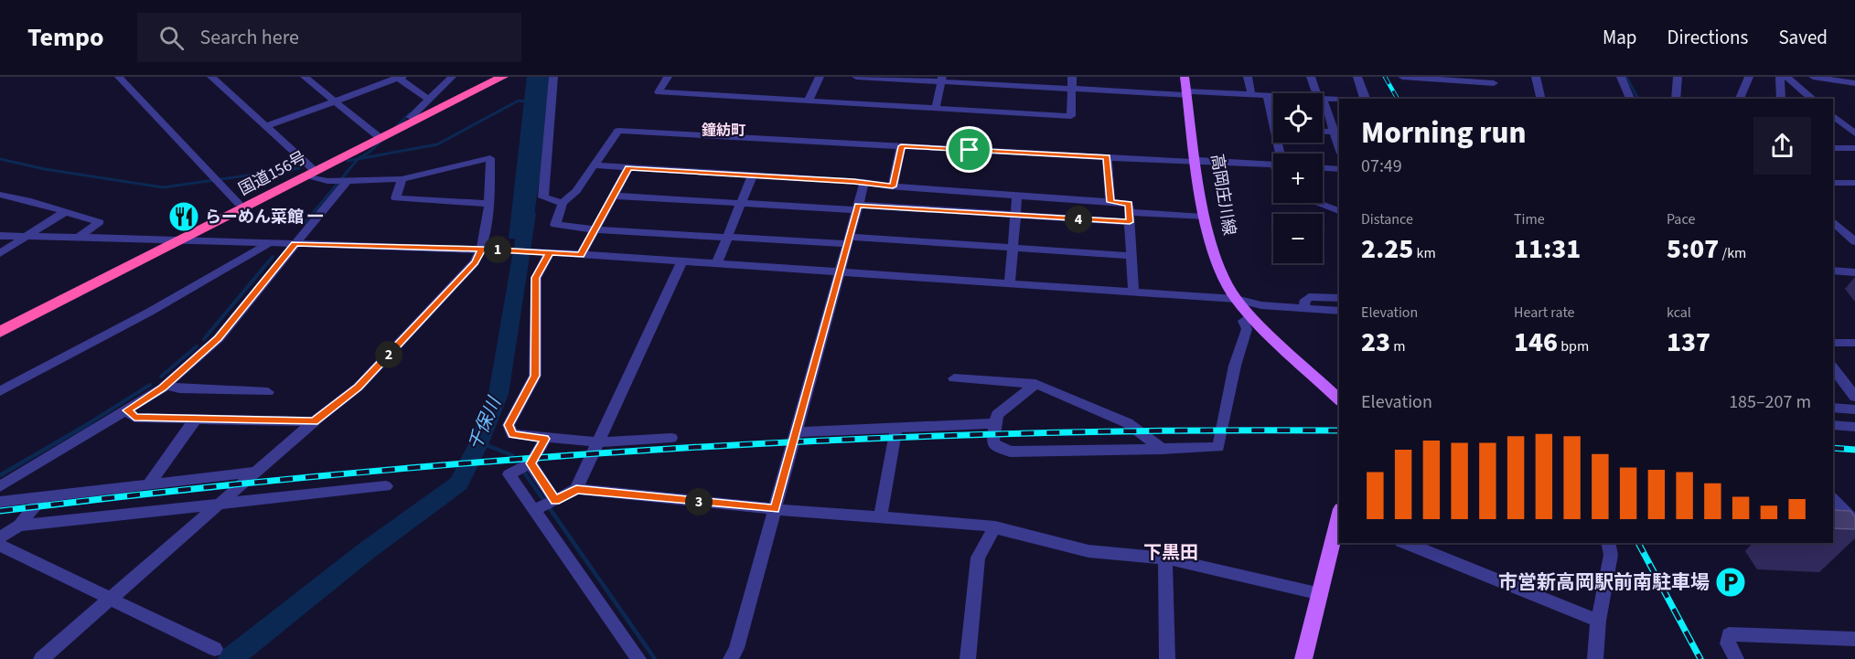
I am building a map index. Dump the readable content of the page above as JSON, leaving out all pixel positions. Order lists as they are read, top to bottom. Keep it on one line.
{"streets":{"highway":["国道156号"],"main road":["高岡庄川線"]},"districts":["鐘紡町","下黒田"],"water":["千保川"],"places":{"restaurant":["らーめん菜館 一"],"parking":["市営新高岡駅前南駐車場"]},"page":{"header":"Tempo","search":"Search here","nav":["Map","Directions","Saved"],"map_buttons":["+","−"],"heading":["Morning run","07:49"],"stats":[["Distance","2.25 km"],["Time","11:31"],["Pace","5:07 /km"],["Elevation","23 m"],["Heart rate","146 bpm"],["kcal","137"]],"pins":["4","1","2","3"],"chart":["Elevation","185–207 m"]}}
